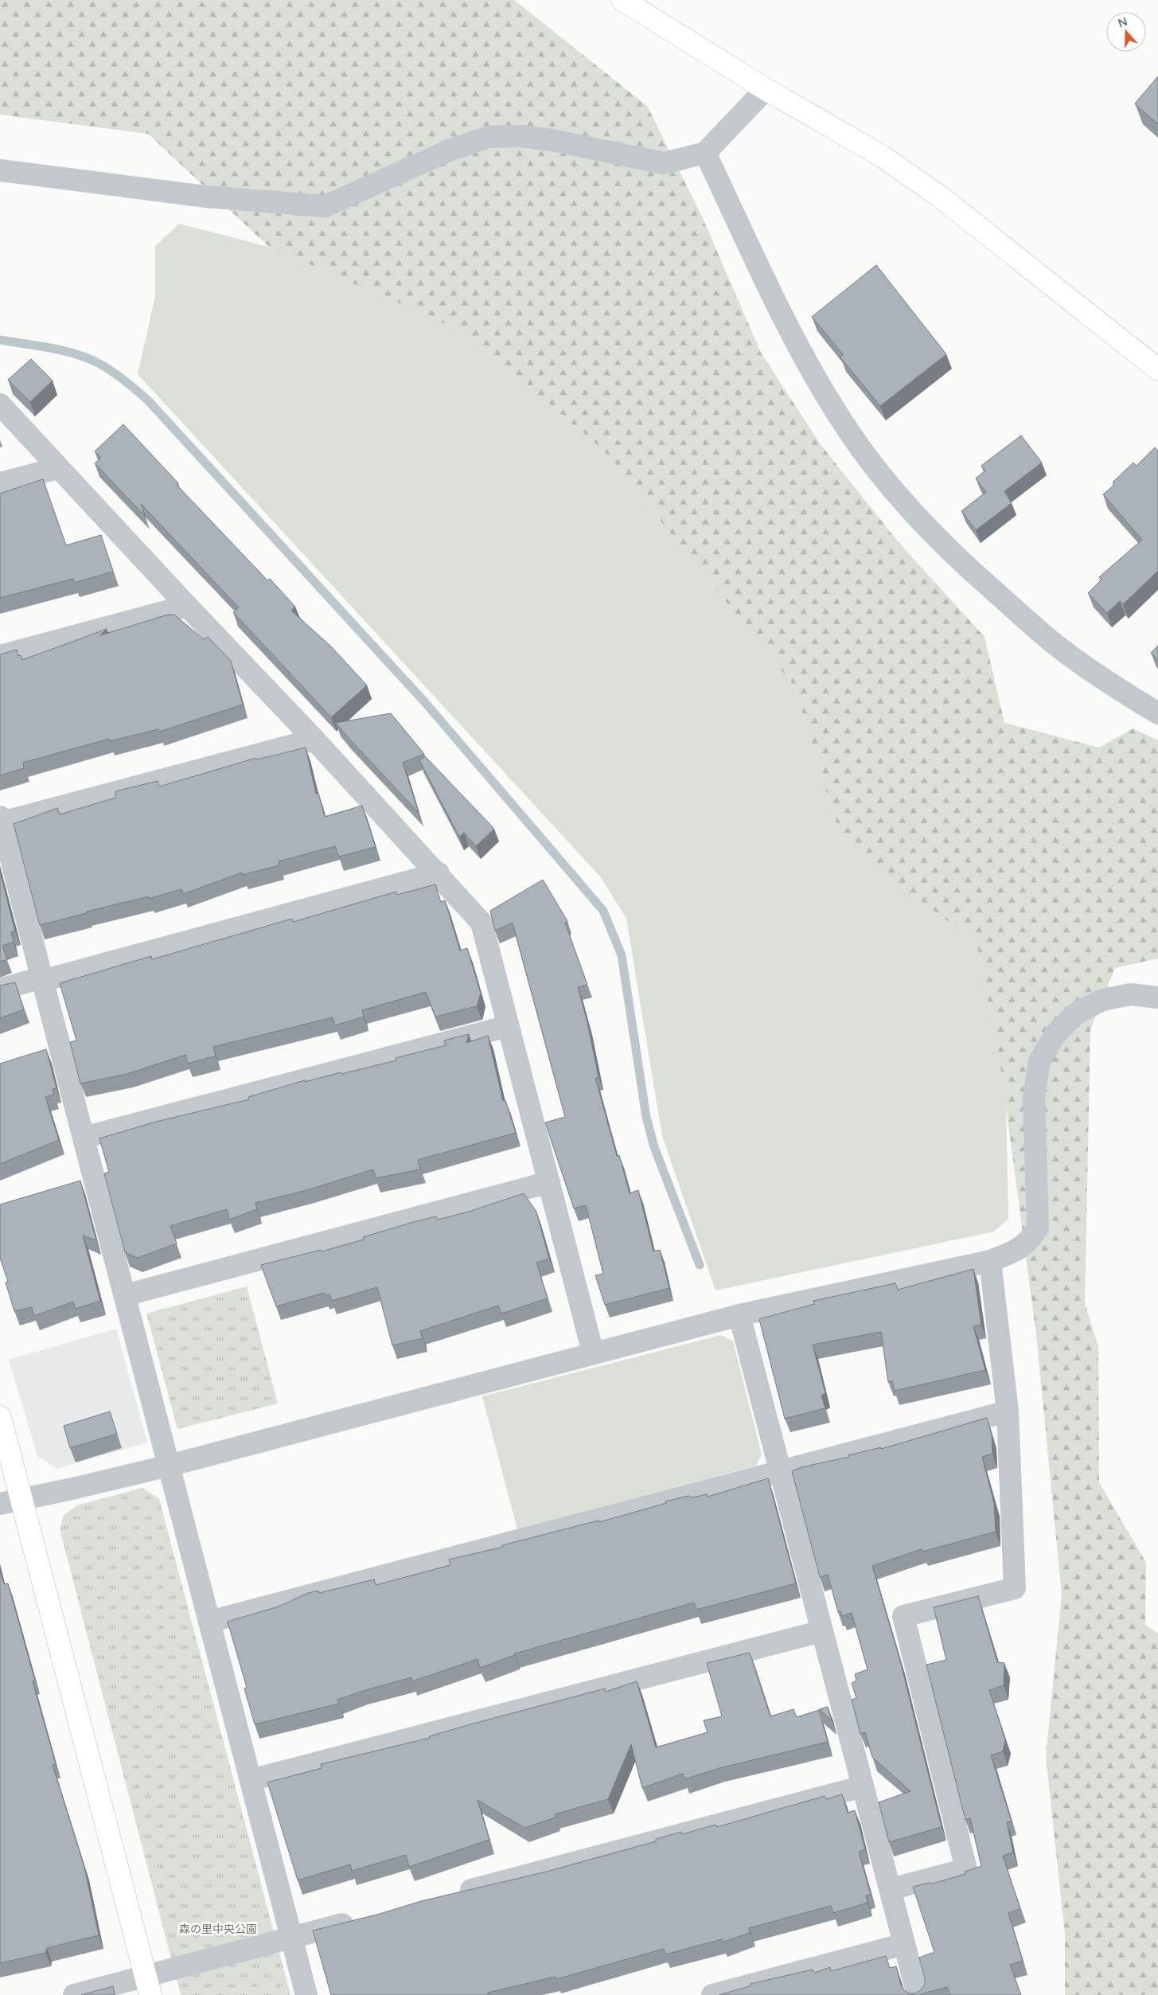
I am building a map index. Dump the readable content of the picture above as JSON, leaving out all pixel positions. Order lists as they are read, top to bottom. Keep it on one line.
{"parks":["森の里中央公園"],"north":"top"}
